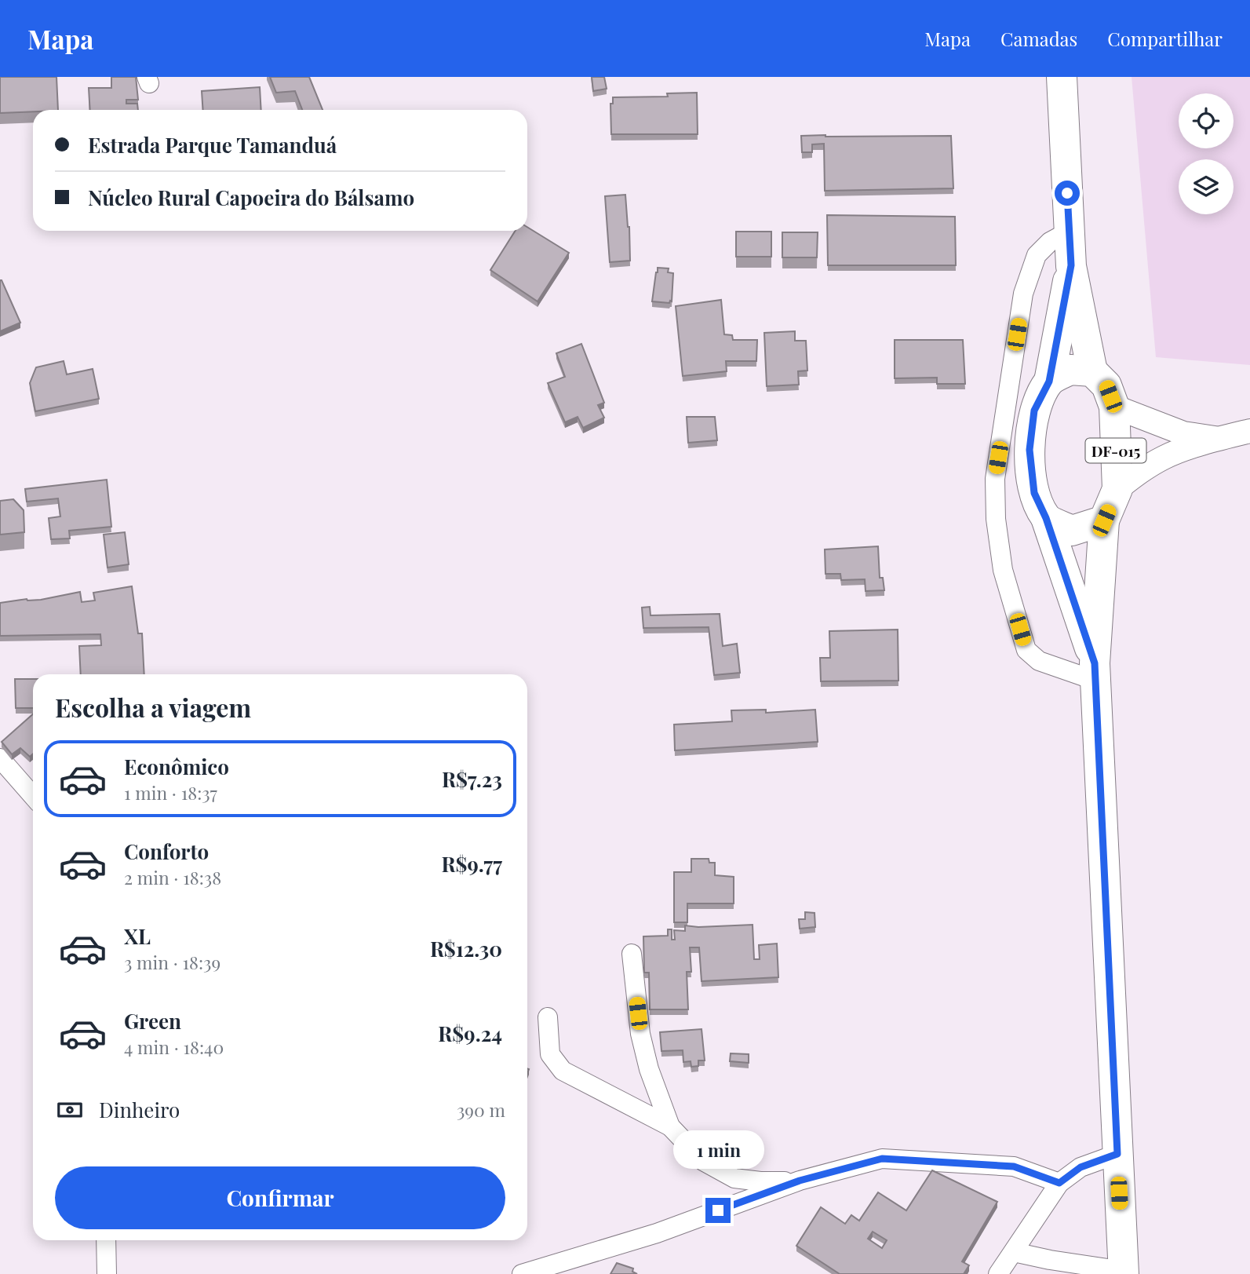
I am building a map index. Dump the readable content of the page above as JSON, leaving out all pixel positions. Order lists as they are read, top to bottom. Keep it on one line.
{"streets":{"main road":["DF-015"]},"page":{"header":"Mapa","nav":["Mapa","Camadas","Compartilhar"],"banner":["Estrada Parque Tamanduá","Núcleo Rural Capoeira do Bálsamo"],"heading":"Escolha a viagem","list":[{"name":"Econômico","note":"1 min · 18:37","value":"R$7.23"},{"name":"Conforto","note":"2 min · 18:38","value":"R$9.77"},{"name":"XL","note":"3 min · 18:39","value":"R$12.30"},{"name":"Green","note":"4 min · 18:40","value":"R$9.24"}],"pay":["Dinheiro","390 m"],"bubble":"1 min","buttons":"Confirmar"}}
